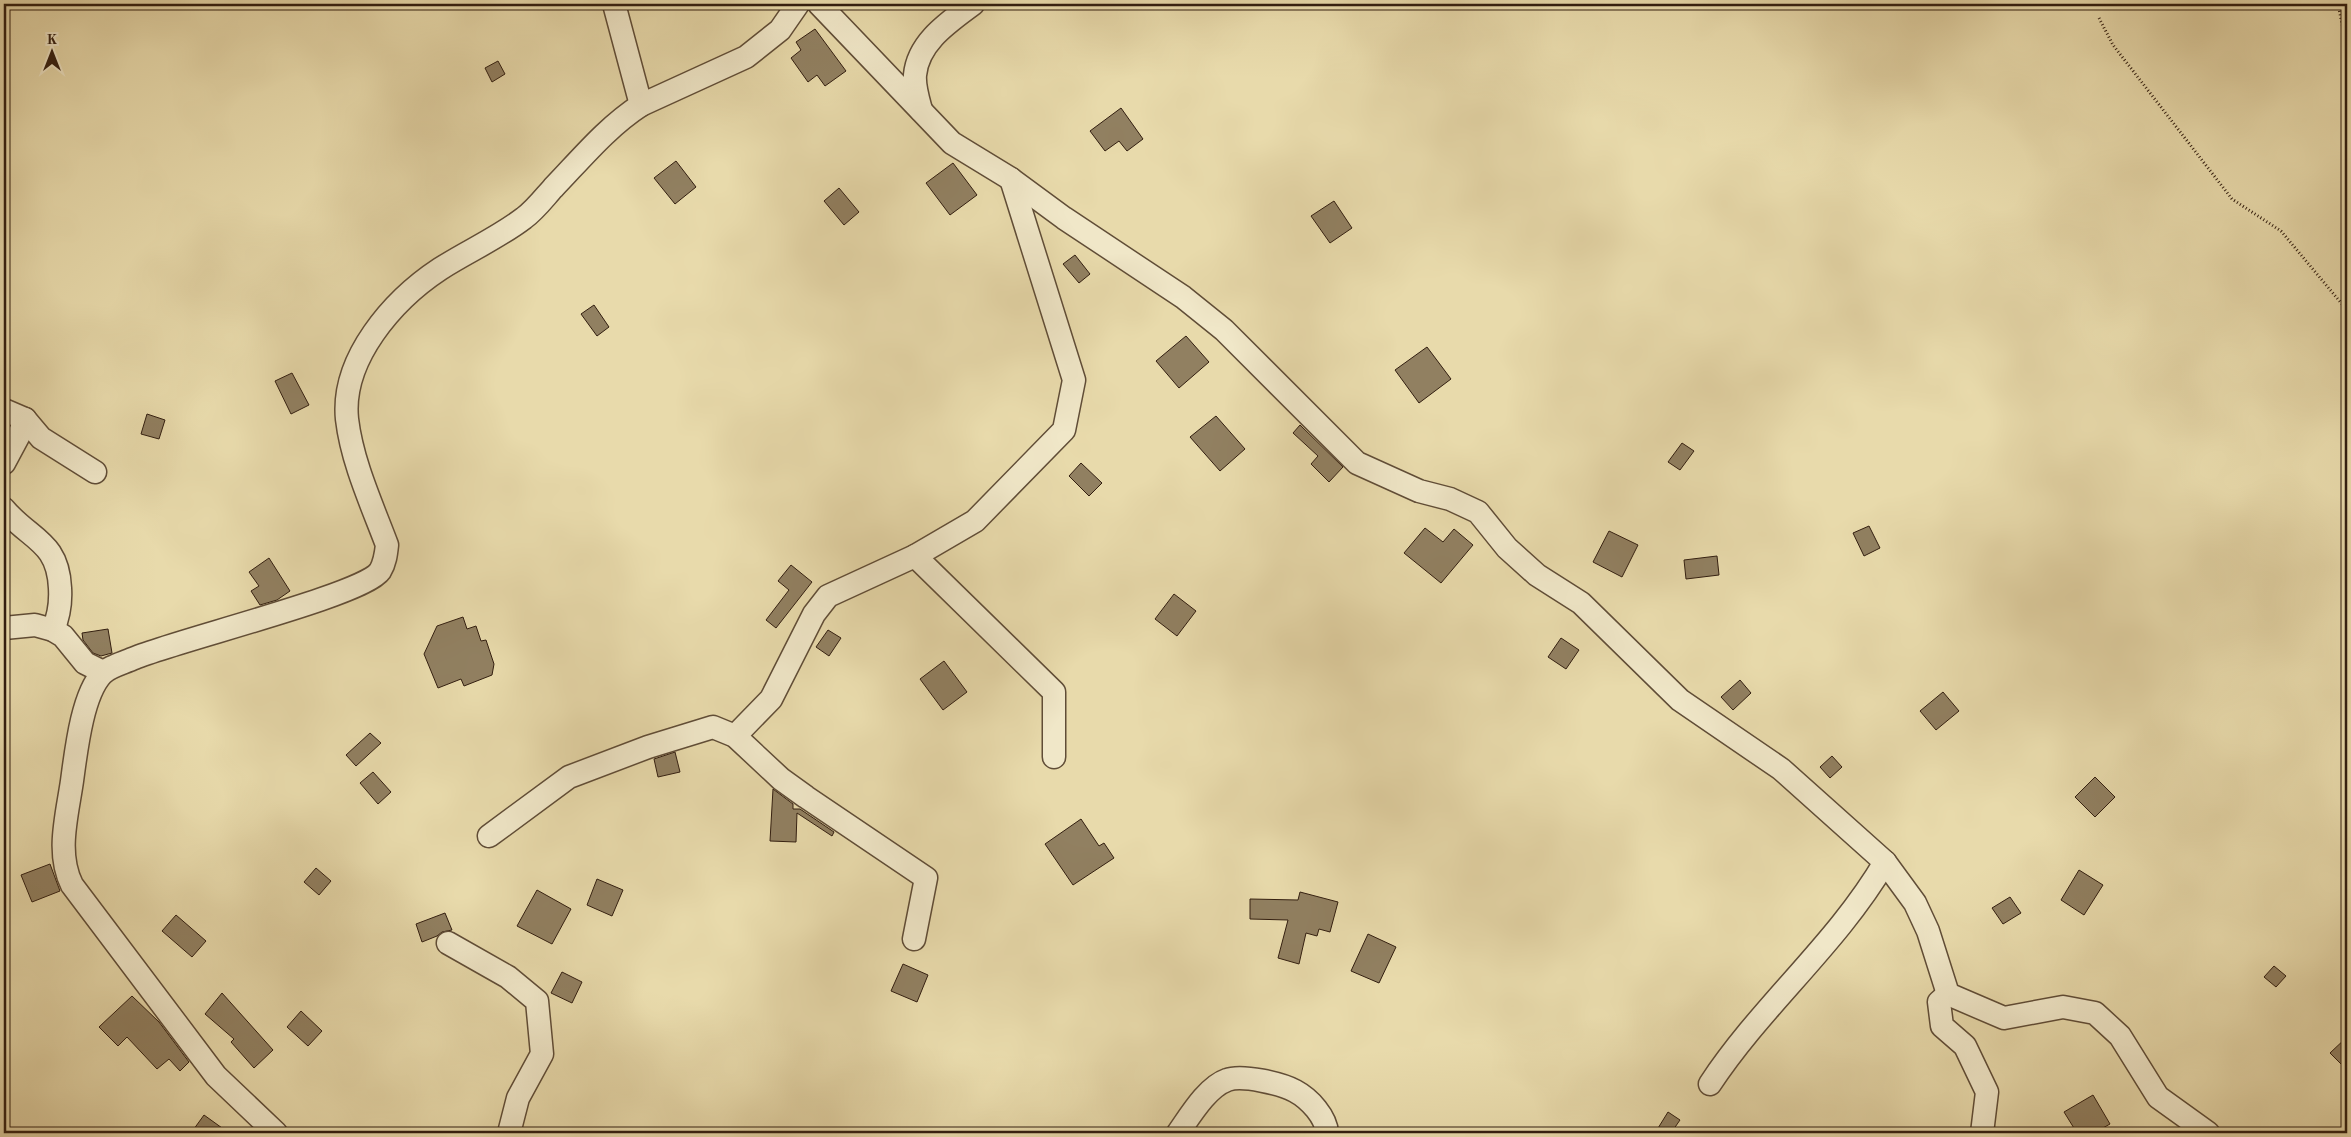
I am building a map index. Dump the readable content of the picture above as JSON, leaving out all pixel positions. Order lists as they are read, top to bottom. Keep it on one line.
{"north":"top"}
